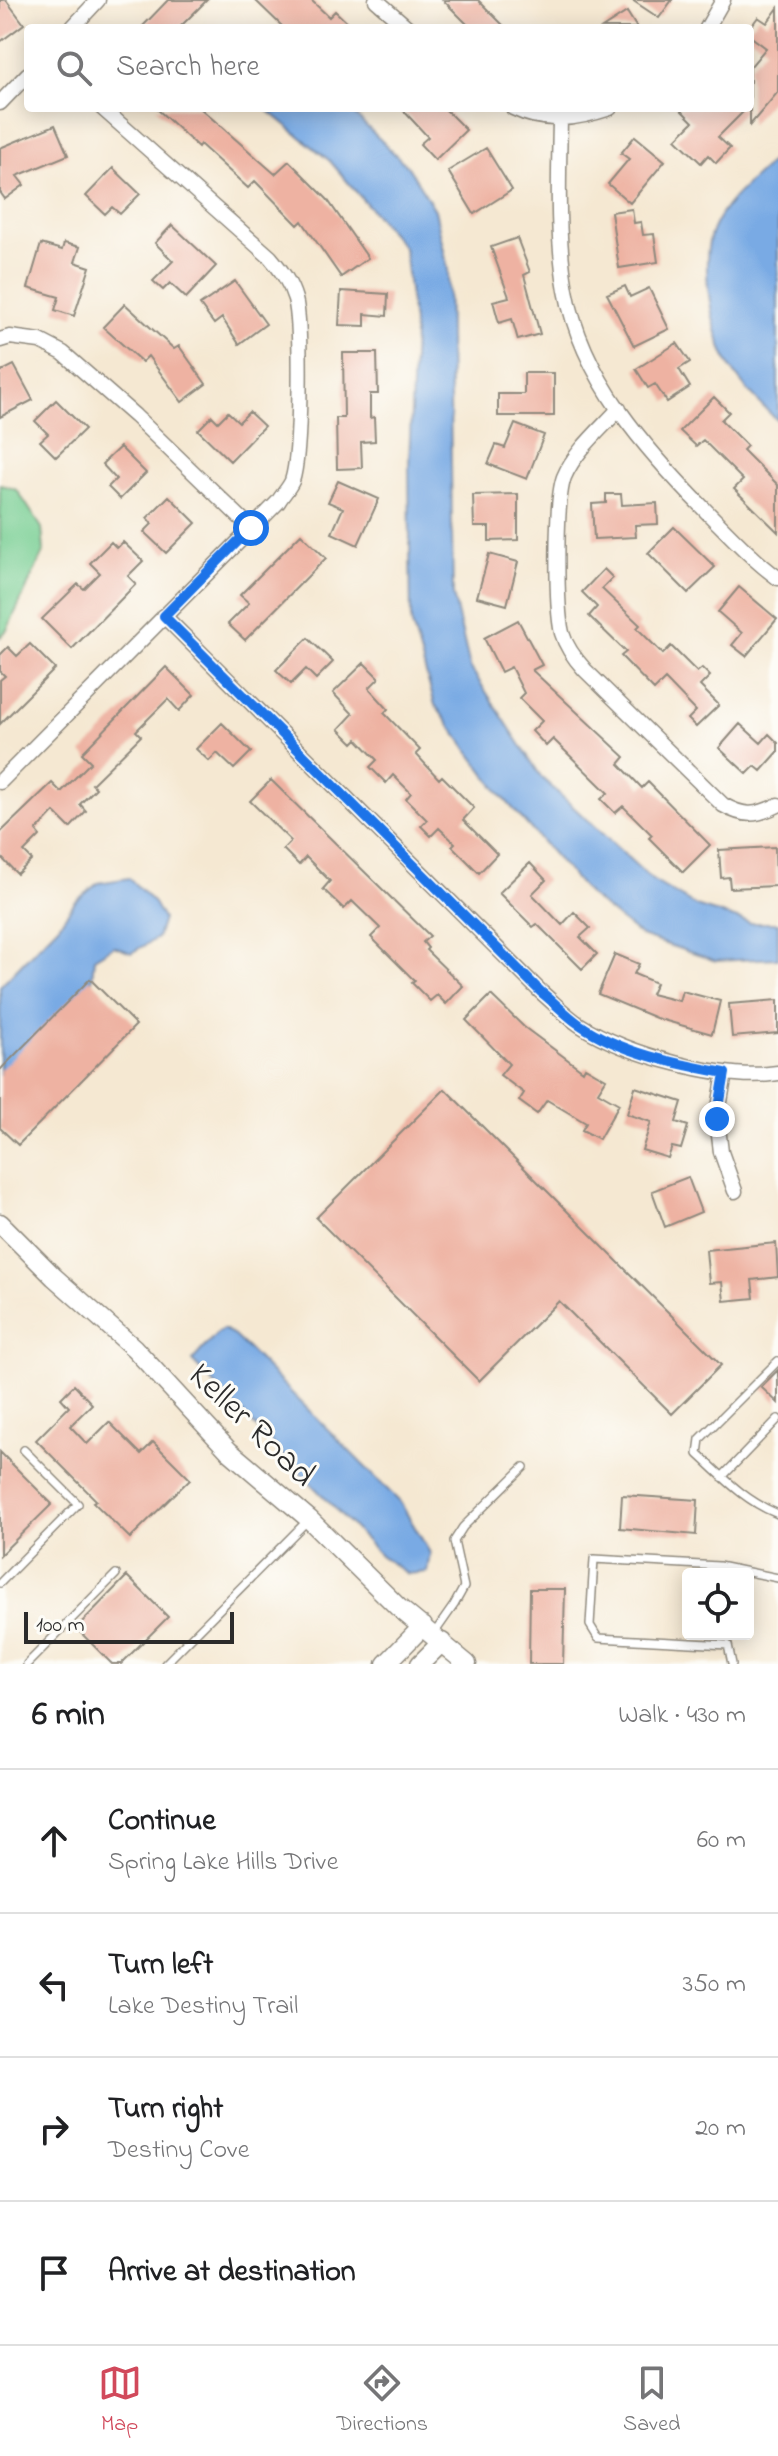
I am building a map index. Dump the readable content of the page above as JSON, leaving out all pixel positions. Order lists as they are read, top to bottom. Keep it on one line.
{"streets":{"street":["Keller Road"]},"scale_bar":"100 m","page":{"search":"Search here","scale":"100 m","heading":["6 min","Walk · 430 m"],"list":[["Continue","Spring Lake Hills Drive","60 m"],["Turn left","Lake Destiny Trail","350 m"],["Turn right","Destiny Cove","20 m"],"Arrive at destination"],"nav":["Map","Directions","Saved"]}}
